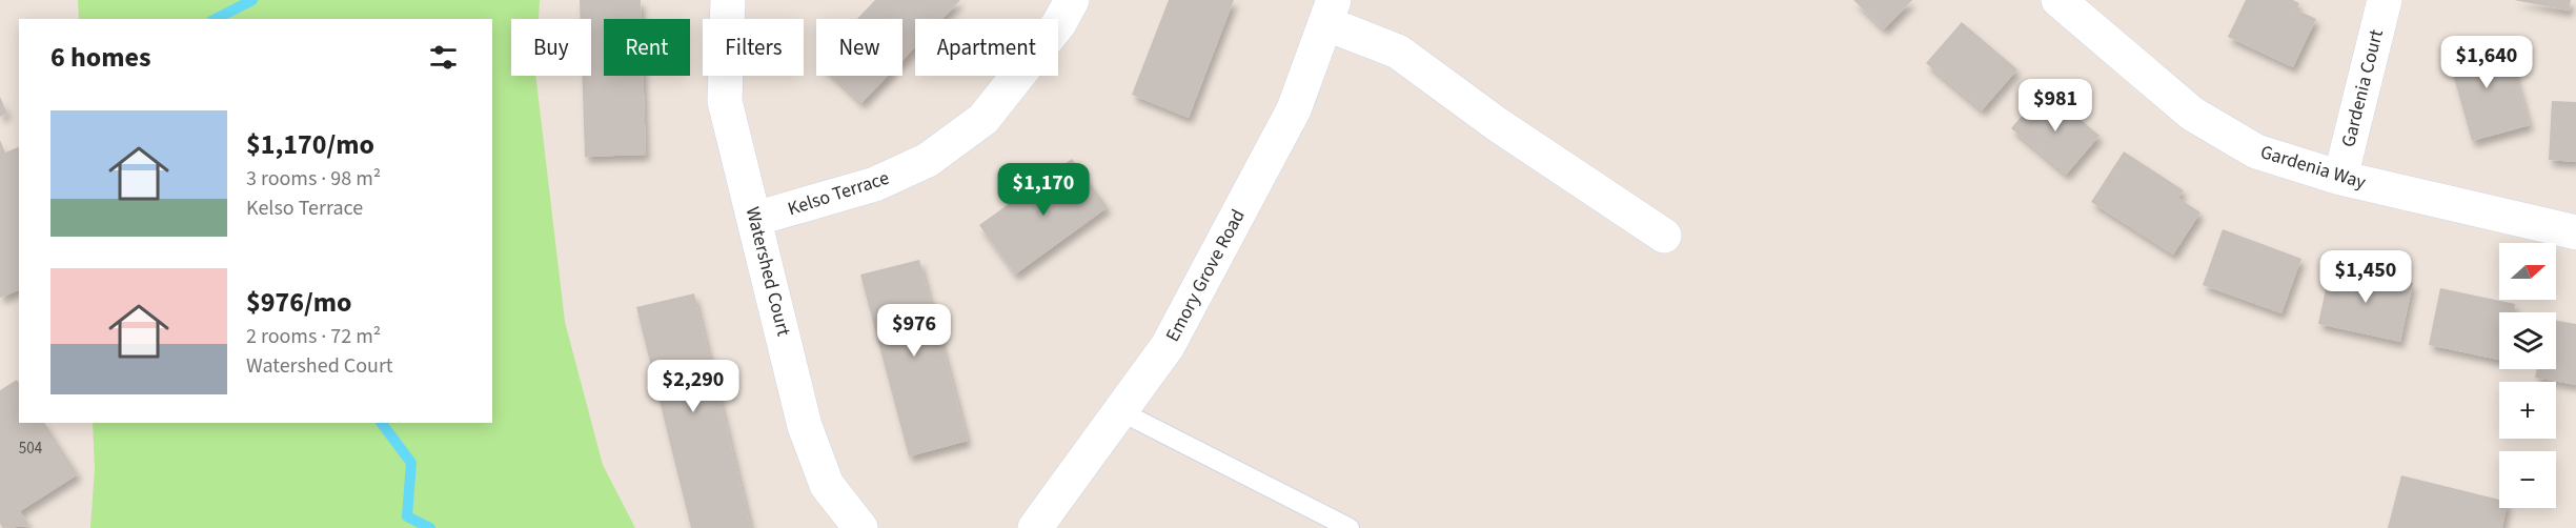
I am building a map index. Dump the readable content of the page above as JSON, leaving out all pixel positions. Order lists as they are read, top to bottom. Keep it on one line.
{"streets":{"street":["Gardenia Court","Gardenia Way","Kelso Terrace","Watershed Court","Emory Grove Road"]},"crossings":[["Gardenia Court","Gardenia Way"],["Kelso Terrace","Watershed Court"]],"house_numbers":["504"],"north":"right","page":{"chip":["Buy","Rent","Filters","New","Apartment"],"heading":"6 homes","price":["$1,640","$981","$1,170","$1,450","$976","$2,290"],"list":[{"name":"$1,170/mo","note":"3 rooms · 98 m² · Kelso Terrace"},{"name":"$976/mo","note":"2 rooms · 72 m² · Watershed Court"}],"map_buttons":["+","−"]}}
